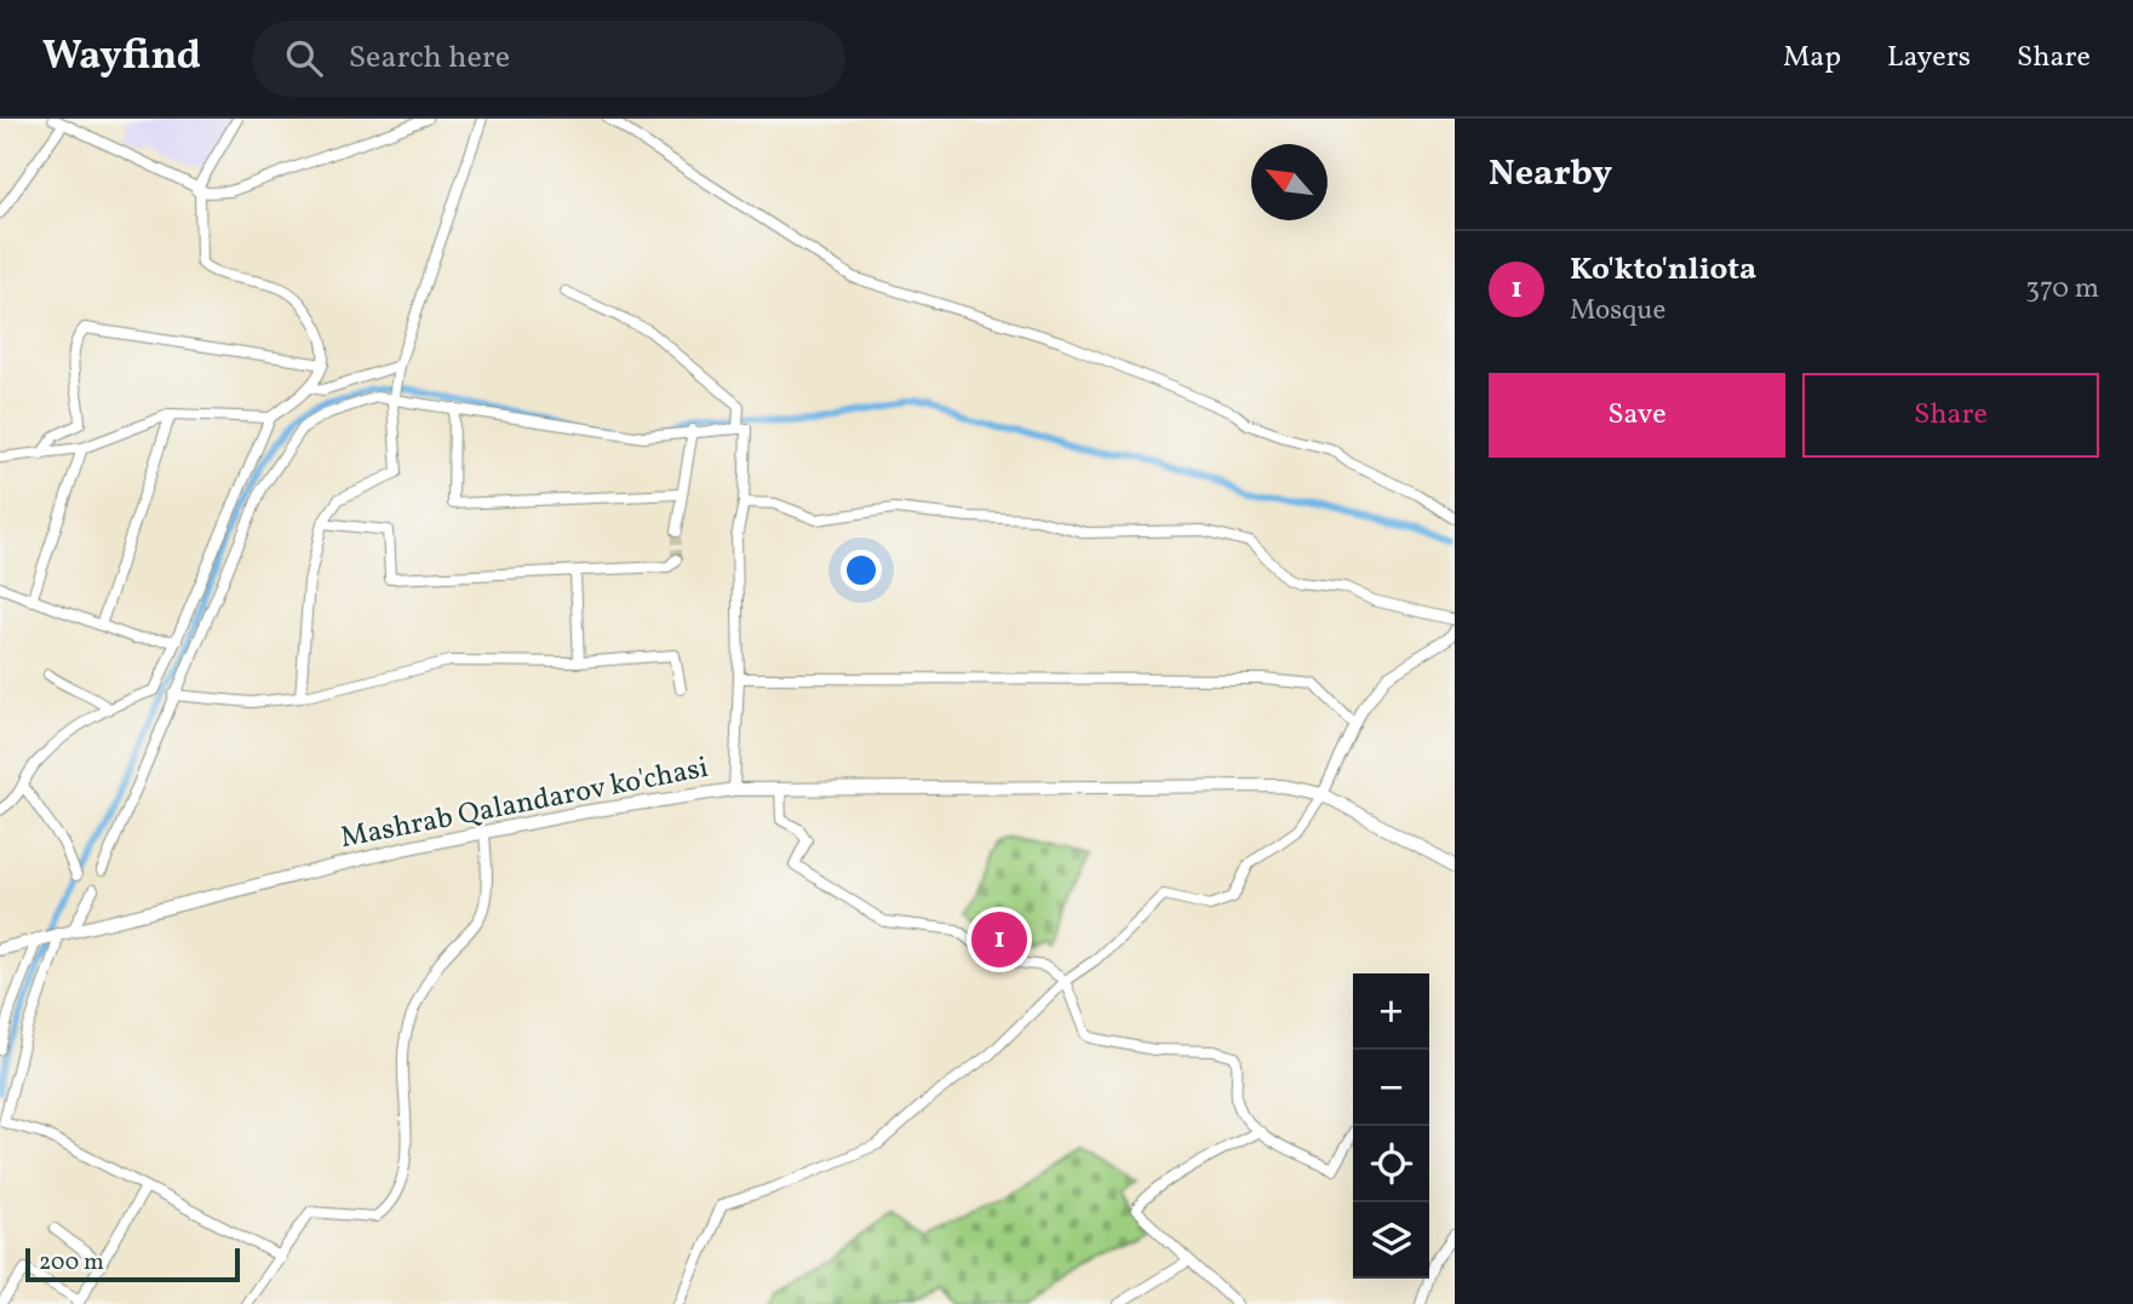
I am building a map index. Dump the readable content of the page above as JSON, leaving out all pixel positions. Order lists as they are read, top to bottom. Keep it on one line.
{"streets":{"main road":["Mashrab Qalandarov ko'chasi"]},"scale_bar":"200 m","north":"top left","page":{"header":"Wayfind","search":"Search here","nav":["Map","Layers","Share"],"heading":"Nearby","list":[{"mark":"1","name":"Ko'kto'nliota","note":"Mosque","value":"370 m"}],"buttons":["Save","Share"],"pins":"1","map_buttons":["+","−"],"scale":"200 m"}}
